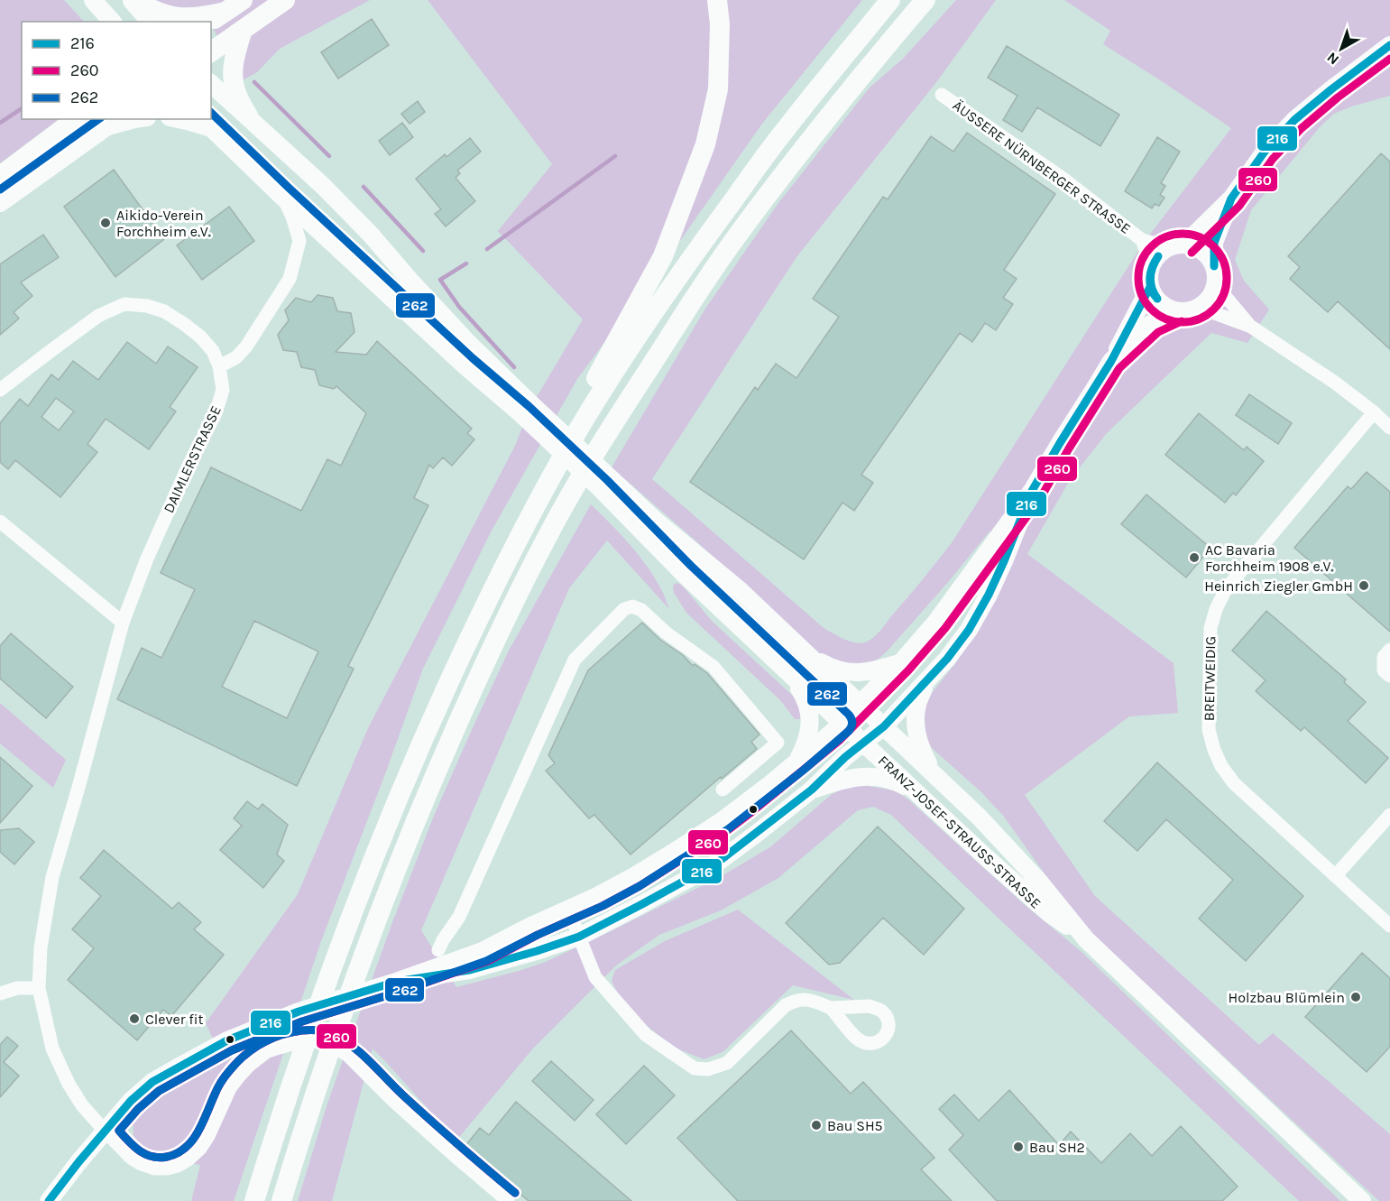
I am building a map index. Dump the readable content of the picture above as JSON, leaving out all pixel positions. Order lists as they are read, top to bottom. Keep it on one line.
{"streets":{"main road":["FRANZ-JOSEF-STRAUSS-STRASSE"],"street":["ÄUSSERE NÜRNBERGER STRASSE","DAIMLERSTRASSE","BREITWEIDIG"]},"places":["Aikido-Verein Forchheim e.V.","AC Bavaria Forchheim 1908 e.V.","Heinrich Ziegler GmbH","Holzbau Blümlein","Clever fit","Bau SH5","Bau SH2"],"lines":["transit line 216","transit line 260","transit line 262"],"legend":["216","260","262"],"north":"bottom left"}
